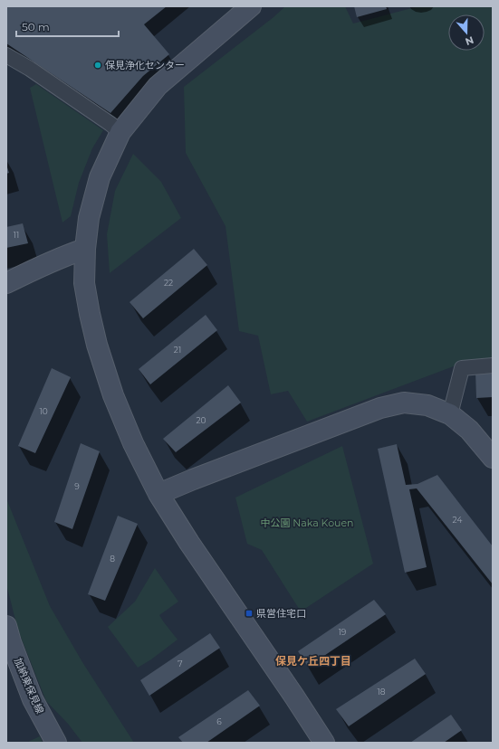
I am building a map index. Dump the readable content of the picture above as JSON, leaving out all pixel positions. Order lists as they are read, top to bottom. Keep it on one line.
{"streets":{"street":["加納東保見線"]},"districts":["保見ケ丘四丁目"],"parks":["中公園 Naka Kouen"],"places":{"other":["保見浄化センター"],"transit":["県営住宅口"]},"house_numbers":["11","22","21","10","20","9","24","8","19","7","18","6"],"scale_bar":"50 m","north":"bottom"}
